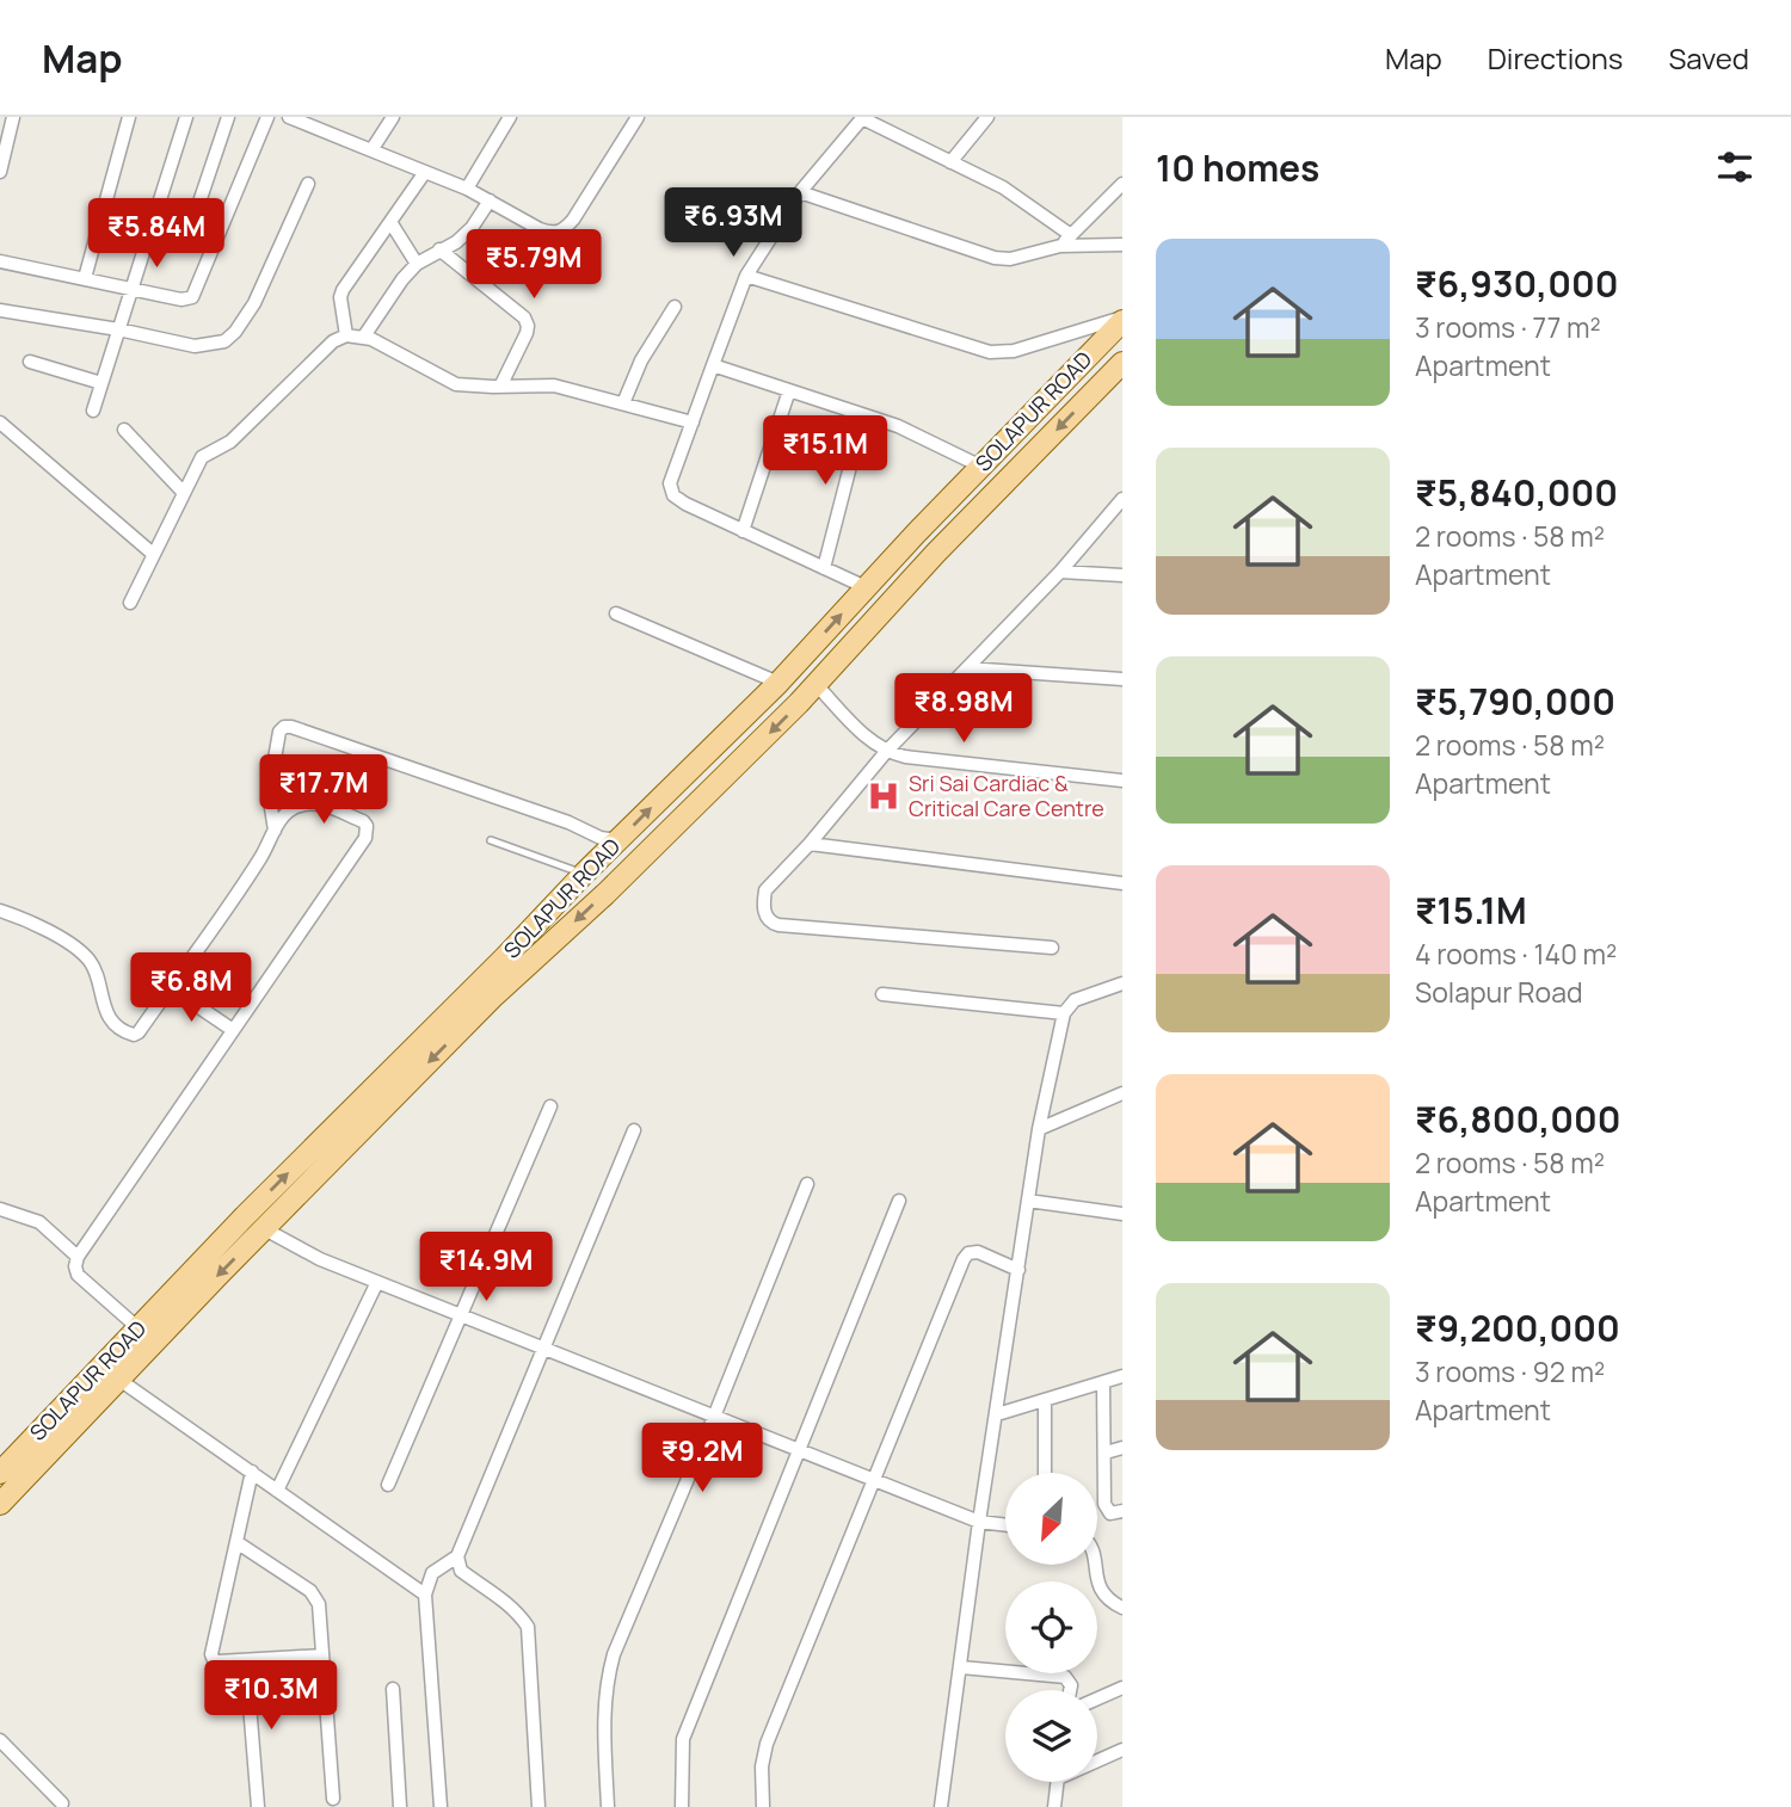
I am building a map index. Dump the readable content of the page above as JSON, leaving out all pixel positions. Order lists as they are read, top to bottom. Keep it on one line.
{"streets":{"main road":["SOLAPUR ROAD"]},"places":{"hospital":["Sri Sai Cardiac & Critical Care Centre"]},"north":"bottom left","page":{"header":"Map","nav":["Map","Directions","Saved"],"heading":"10 homes","price":["₹6.93M","₹5.84M","₹5.79M","₹15.1M","₹8.98M","₹17.7M","₹6.8M","₹14.9M","₹9.2M","₹10.3M"],"list":[{"name":"₹6,930,000","note":"3 rooms · 77 m² · Apartment"},{"name":"₹5,840,000","note":"2 rooms · 58 m² · Apartment"},{"name":"₹5,790,000","note":"2 rooms · 58 m² · Apartment"},{"name":"₹15.1M","note":"4 rooms · 140 m² · Solapur Road"},{"name":"₹6,800,000","note":"2 rooms · 58 m² · Apartment"},{"name":"₹9,200,000","note":"3 rooms · 92 m² · Apartment"}]}}
